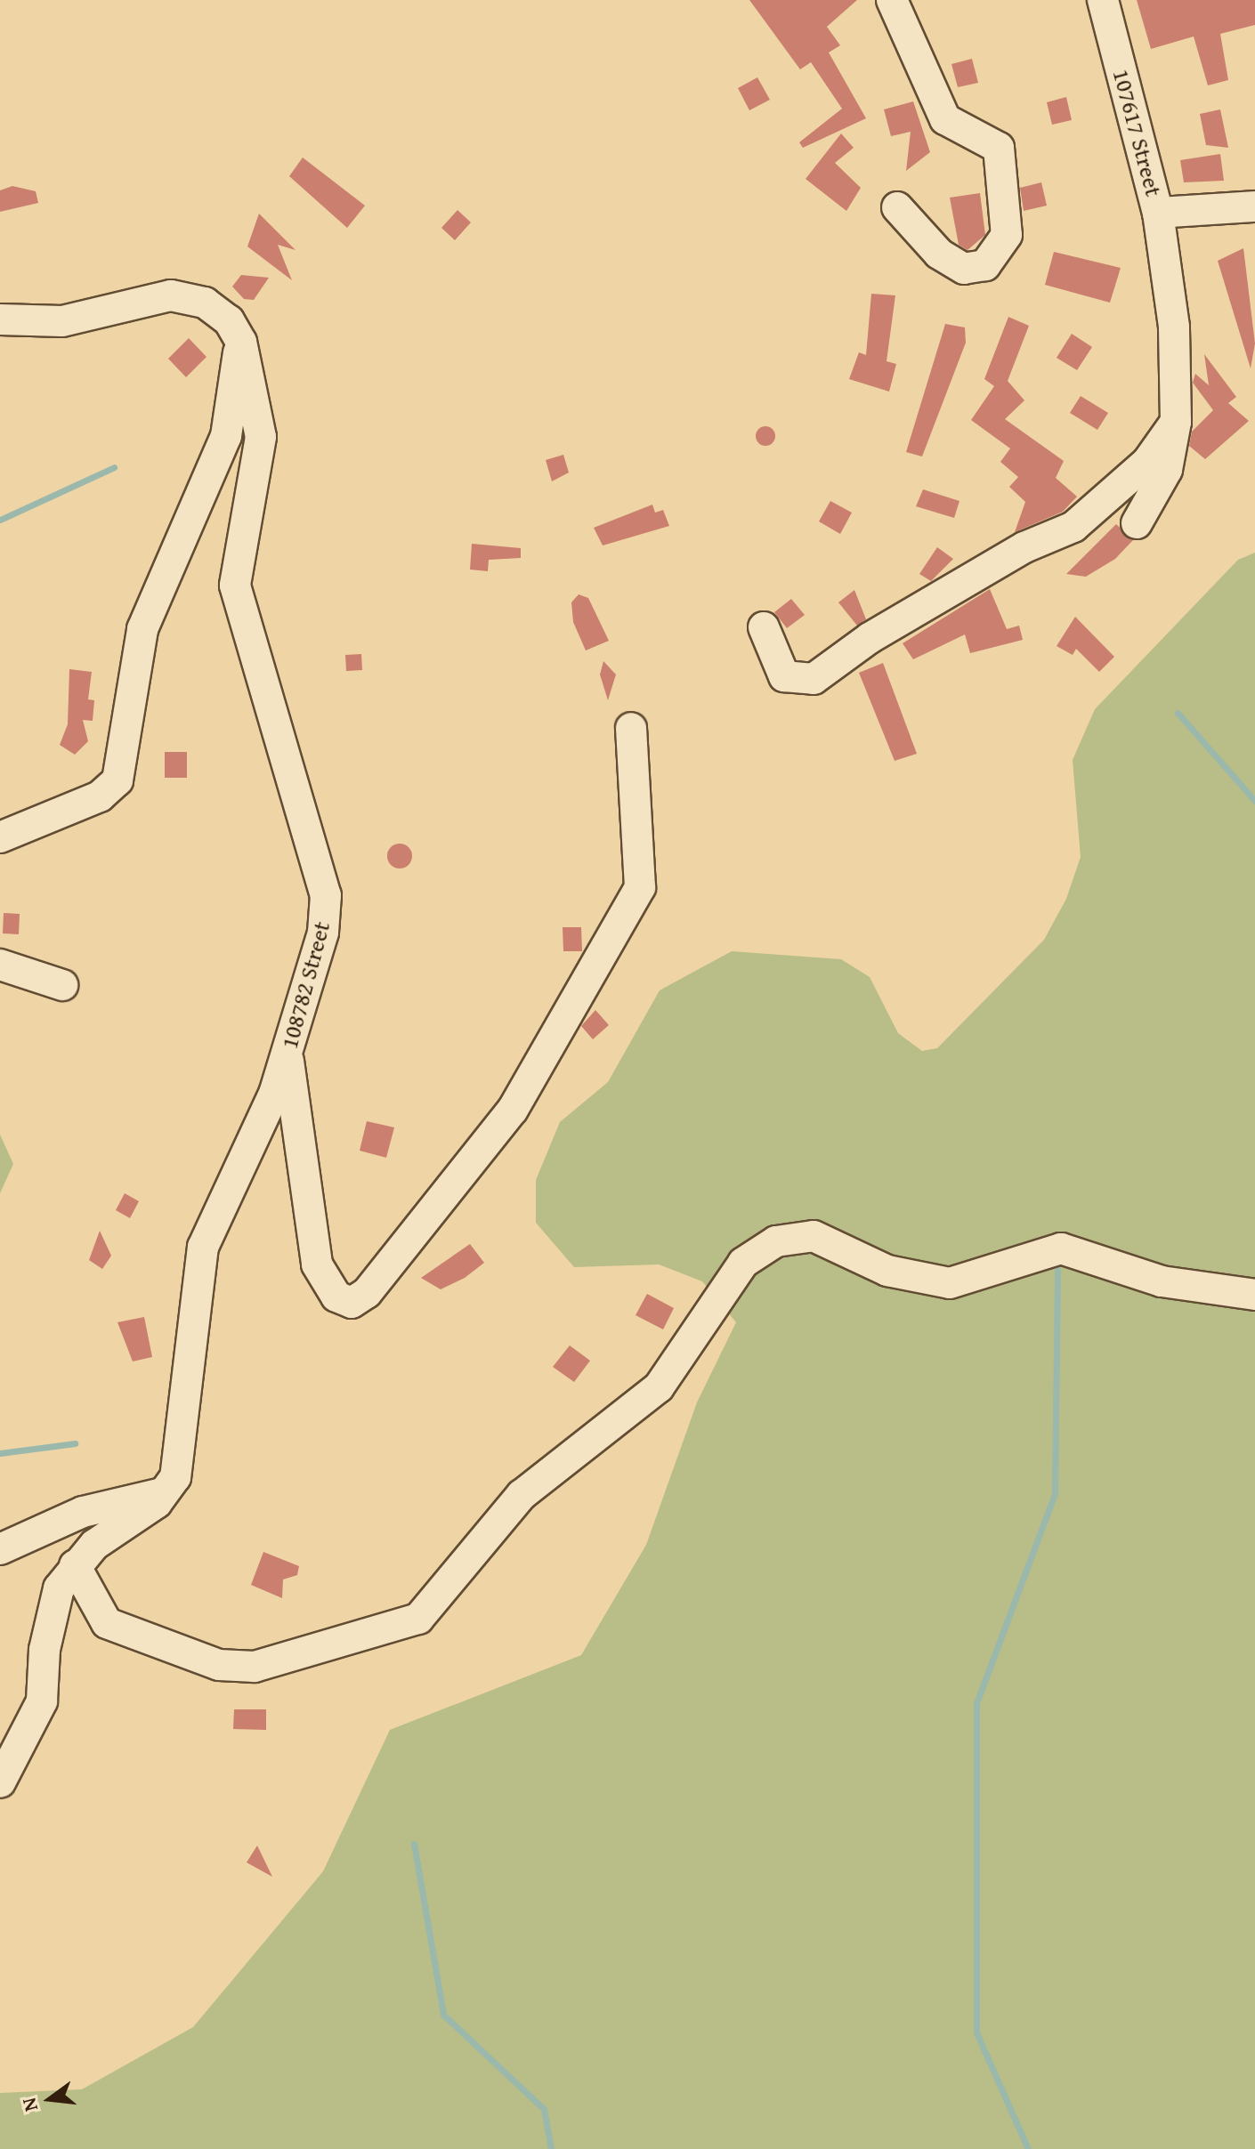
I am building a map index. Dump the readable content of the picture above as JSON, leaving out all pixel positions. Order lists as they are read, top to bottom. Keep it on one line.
{"streets":{"street":["107617 Street","108782 Street"]},"north":"left"}
